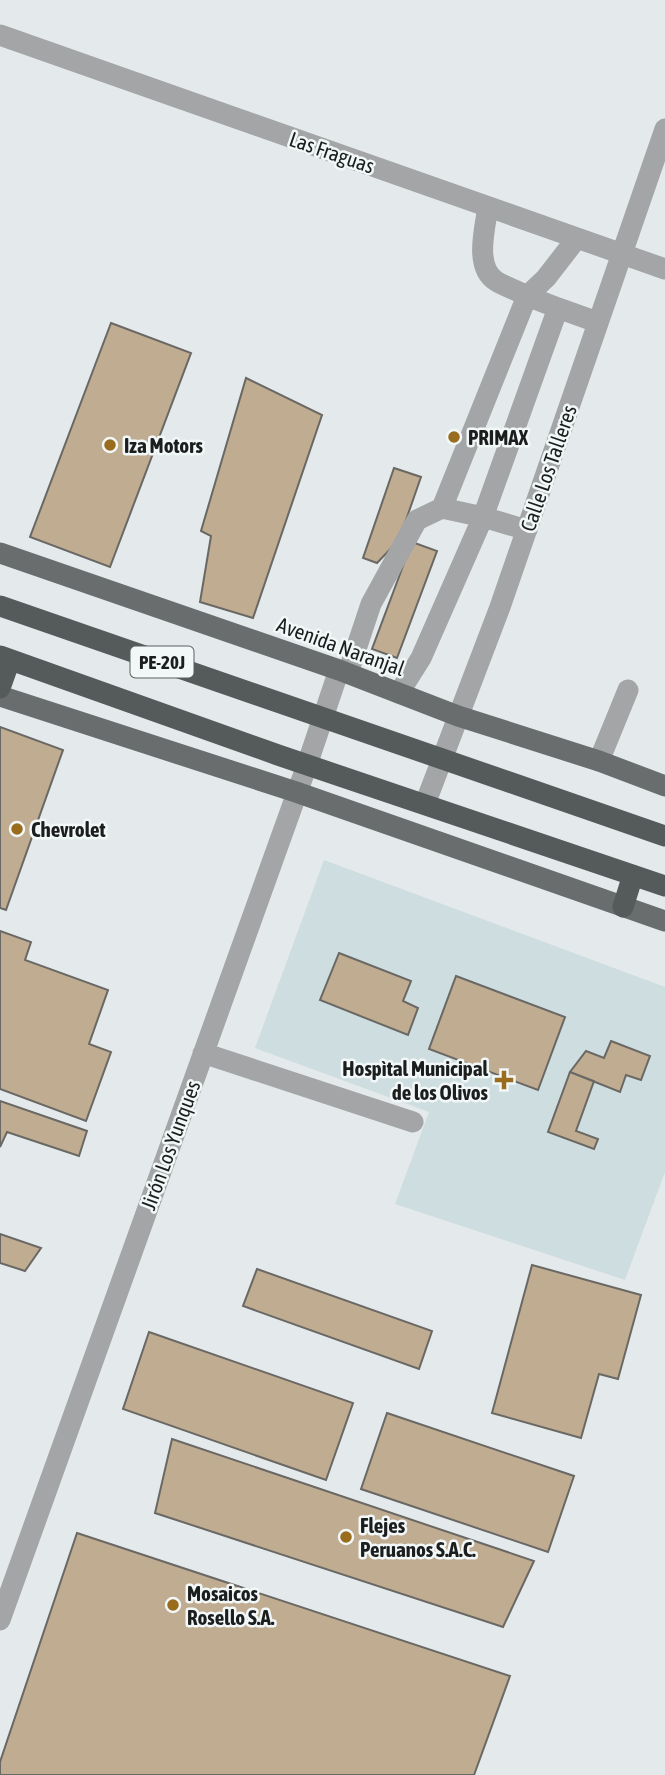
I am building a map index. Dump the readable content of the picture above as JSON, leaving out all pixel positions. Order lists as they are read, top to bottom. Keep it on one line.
{"streets":{"highway":["PE-20J"],"main road":["Avenida Naranjal"],"street":["Las Fraguas","Calle Los Talleres","Jirón Los Yunques"]},"crossings":[["Las Fraguas","Calle Los Talleres"],["Calle Los Talleres","Avenida Naranjal"],["Calle Los Talleres","PE-20J"],["Avenida Naranjal","Jirón Los Yunques"],["PE-20J","Jirón Los Yunques"]],"places":{"other":["PRIMAX","Iza Motors","Chevrolet","Flejes Peruanos S.A.C.","Mosaicos Rosello S.A."],"health":["Hospìtal Municipal de los Olivos"]}}
